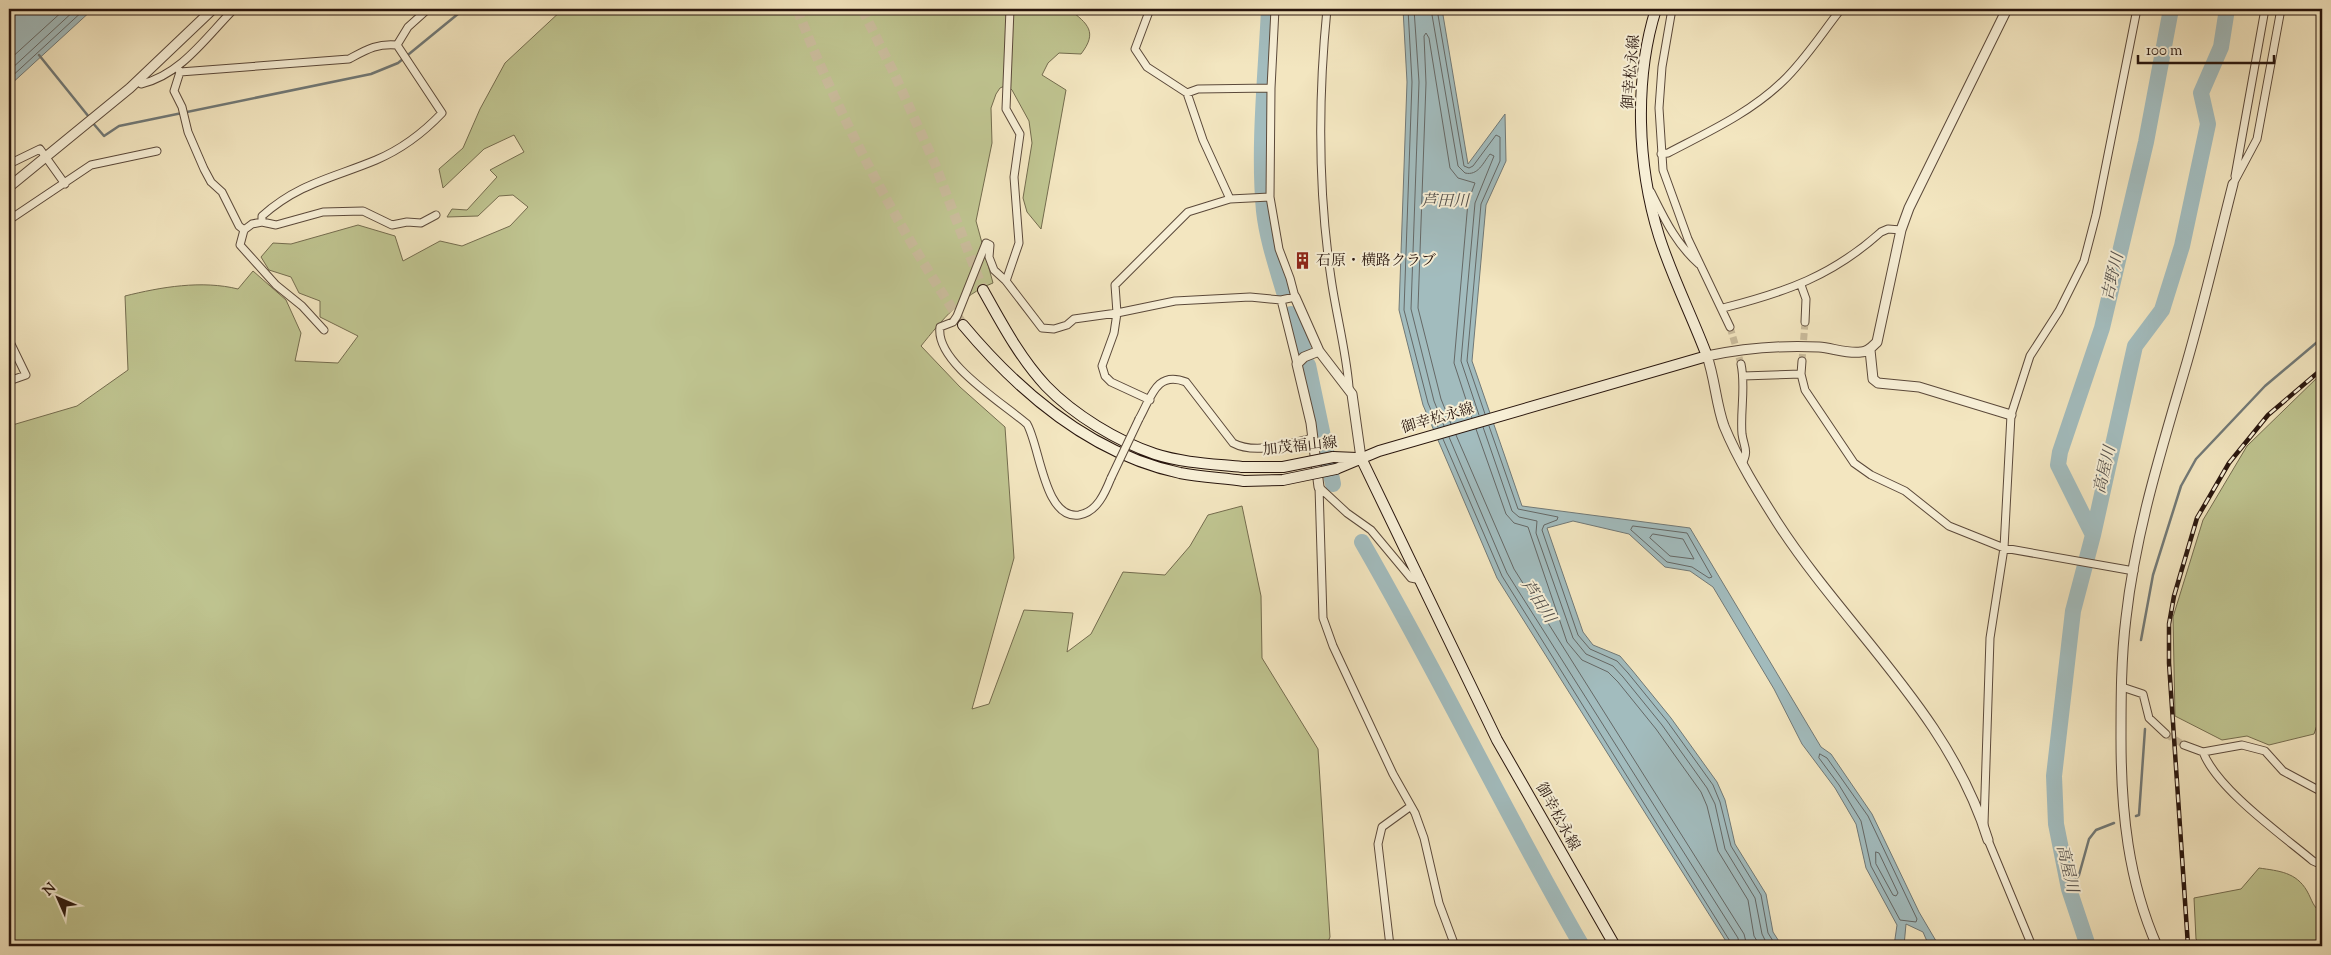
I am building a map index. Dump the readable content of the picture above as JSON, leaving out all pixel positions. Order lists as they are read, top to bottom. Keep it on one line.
{"streets":{"main road":["御幸松永線","加茂福山線"]},"crossings":[["御幸松永線","加茂福山線"]],"water":["芦田川","吉野川","高屋川"],"places":{"building":["石原・横路クラブ"]},"scale_bar":"100 m","north":"top left"}
